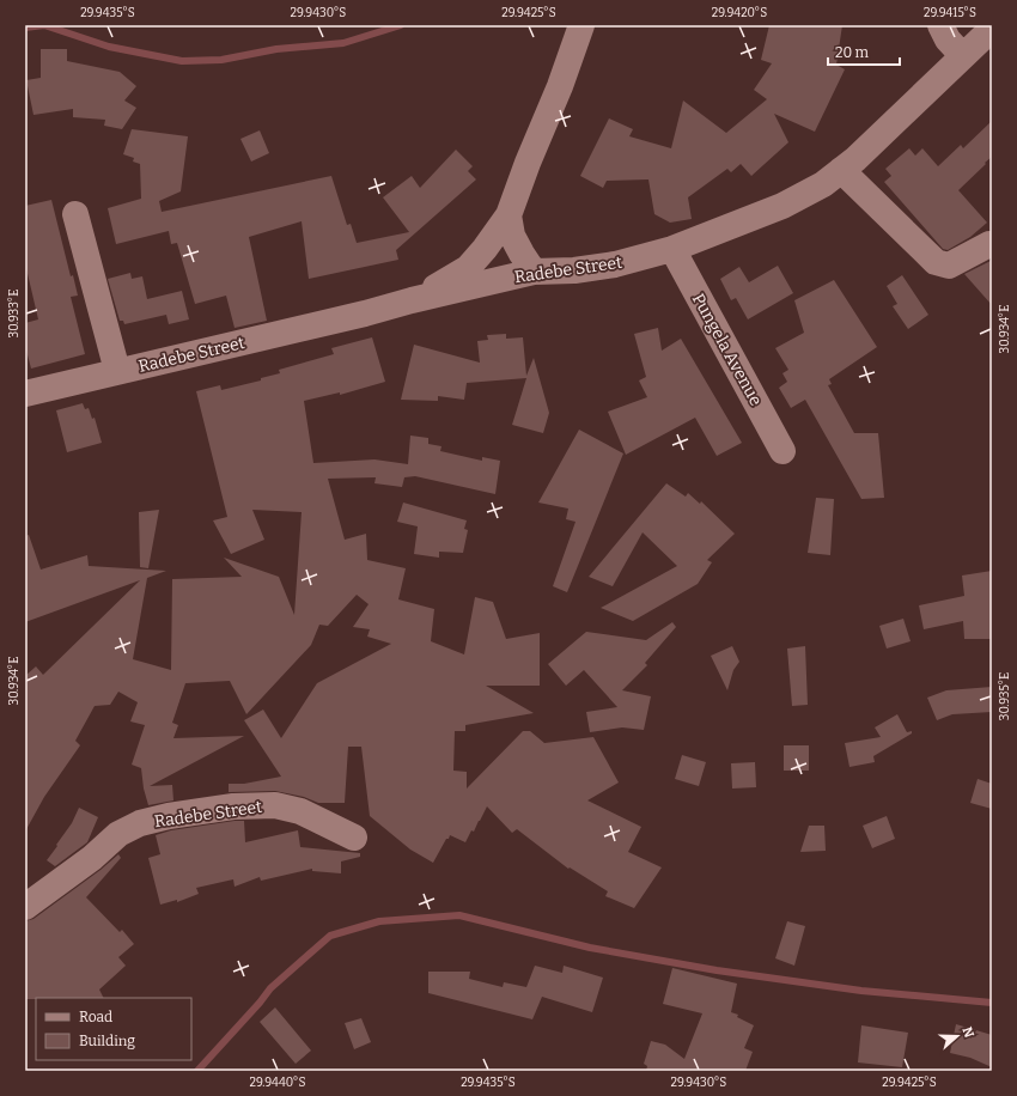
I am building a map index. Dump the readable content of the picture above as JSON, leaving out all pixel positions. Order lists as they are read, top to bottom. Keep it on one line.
{"streets":{"street":["Radebe Street","Pungela Avenue"]},"crossings":[["Radebe Street","Pungela Avenue"]],"legend":["Road","Building"],"scale_bar":"20 m","north":"right","coordinates":["29.9435°S","29.9430°S","29.9425°S","29.9420°S","29.9415°S","30.933°E","30.934°E","30.935°E","29.9440°S"]}
